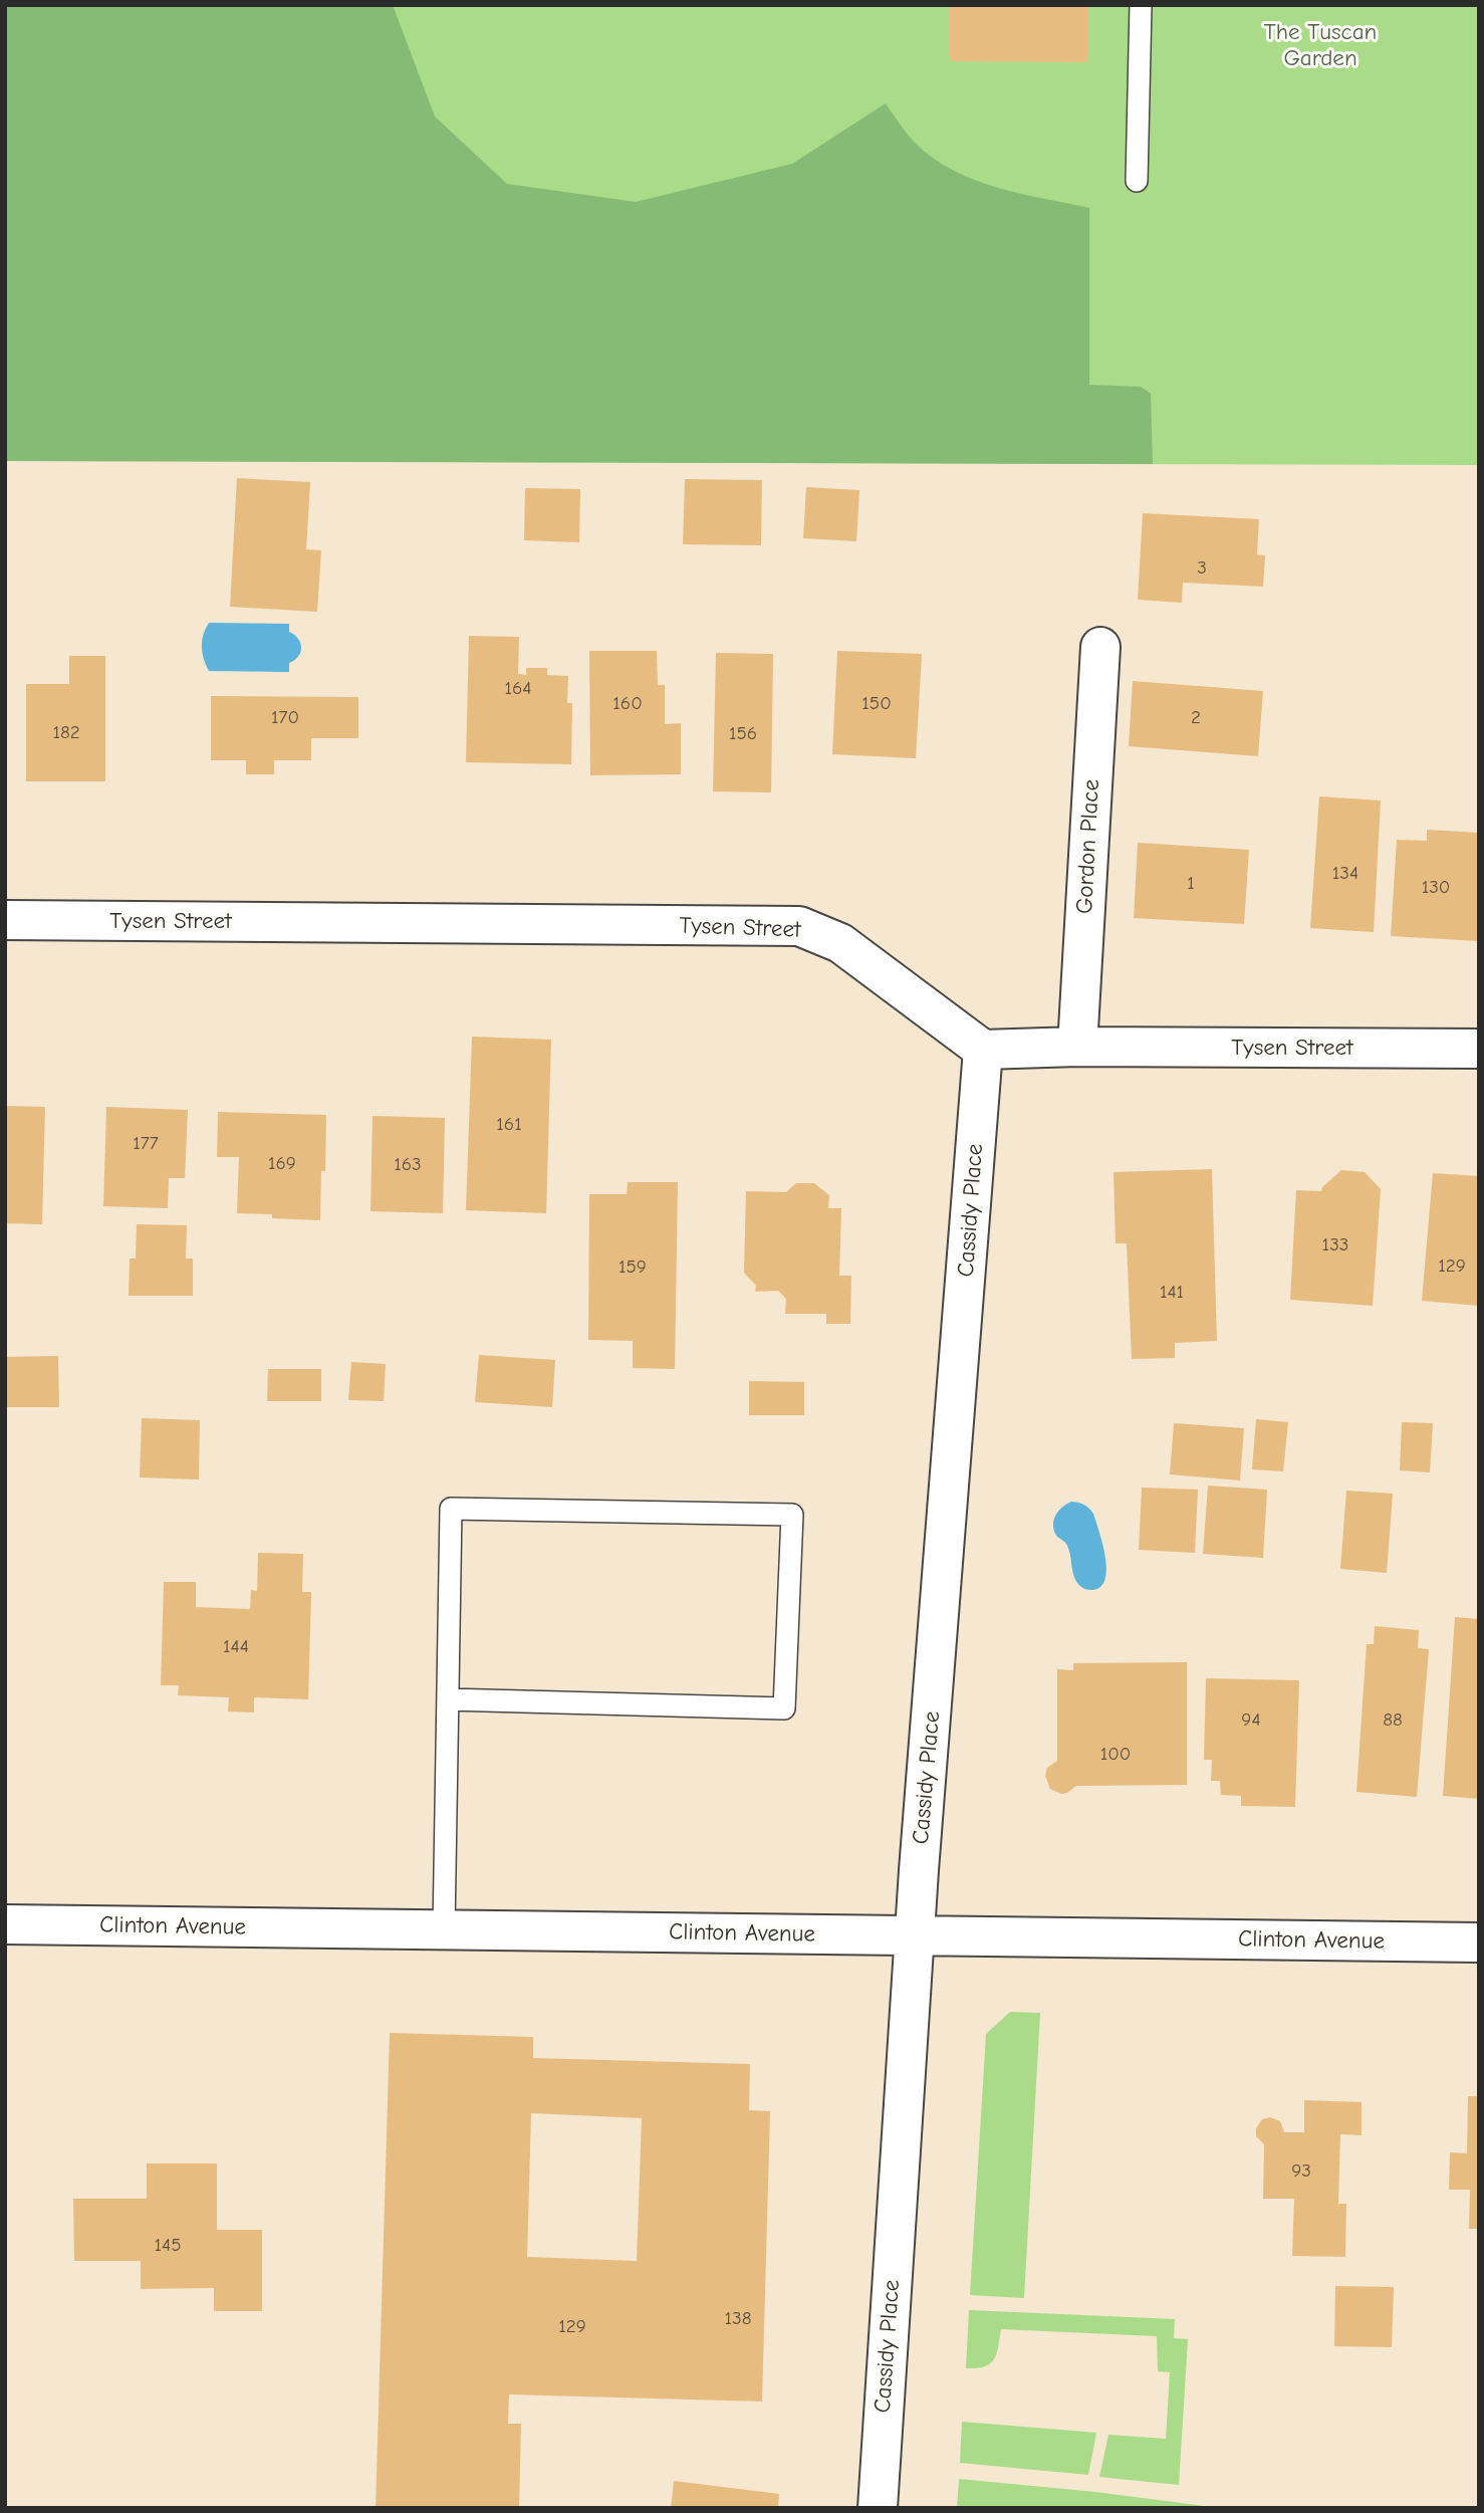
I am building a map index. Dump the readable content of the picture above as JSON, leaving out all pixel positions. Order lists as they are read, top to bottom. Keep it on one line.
{"streets":{"street":["Gordon Place","Tysen Street","Cassidy Place","Clinton Avenue"]},"crossings":[["Gordon Place","Tysen Street"],["Tysen Street","Cassidy Place"],["Cassidy Place","Clinton Avenue"]],"parks":["The Tuscan Garden"],"house_numbers":["3","164","160","150","170","2","182","156","134","1","130","161","177","169","163","133","129","159","141","144","94","88","100","93","145","138","129"]}
